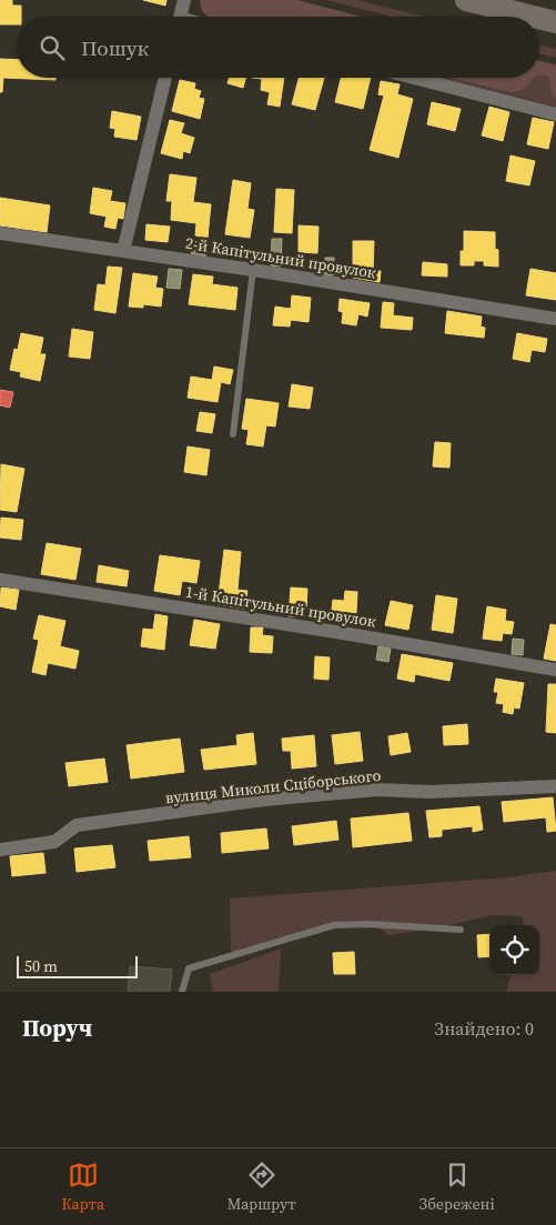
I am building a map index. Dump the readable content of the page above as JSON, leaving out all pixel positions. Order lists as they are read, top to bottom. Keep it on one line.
{"streets":{"street":["2-й Капітульний провулок","1-й Капітульний провулок","вулиця Миколи Сціборського"]},"scale_bar":"50 m","page":{"search":"Пошук","scale":"50 m","heading":["Поруч","Знайдено: 0"],"nav":["Карта","Маршрут","Збережені"]}}
